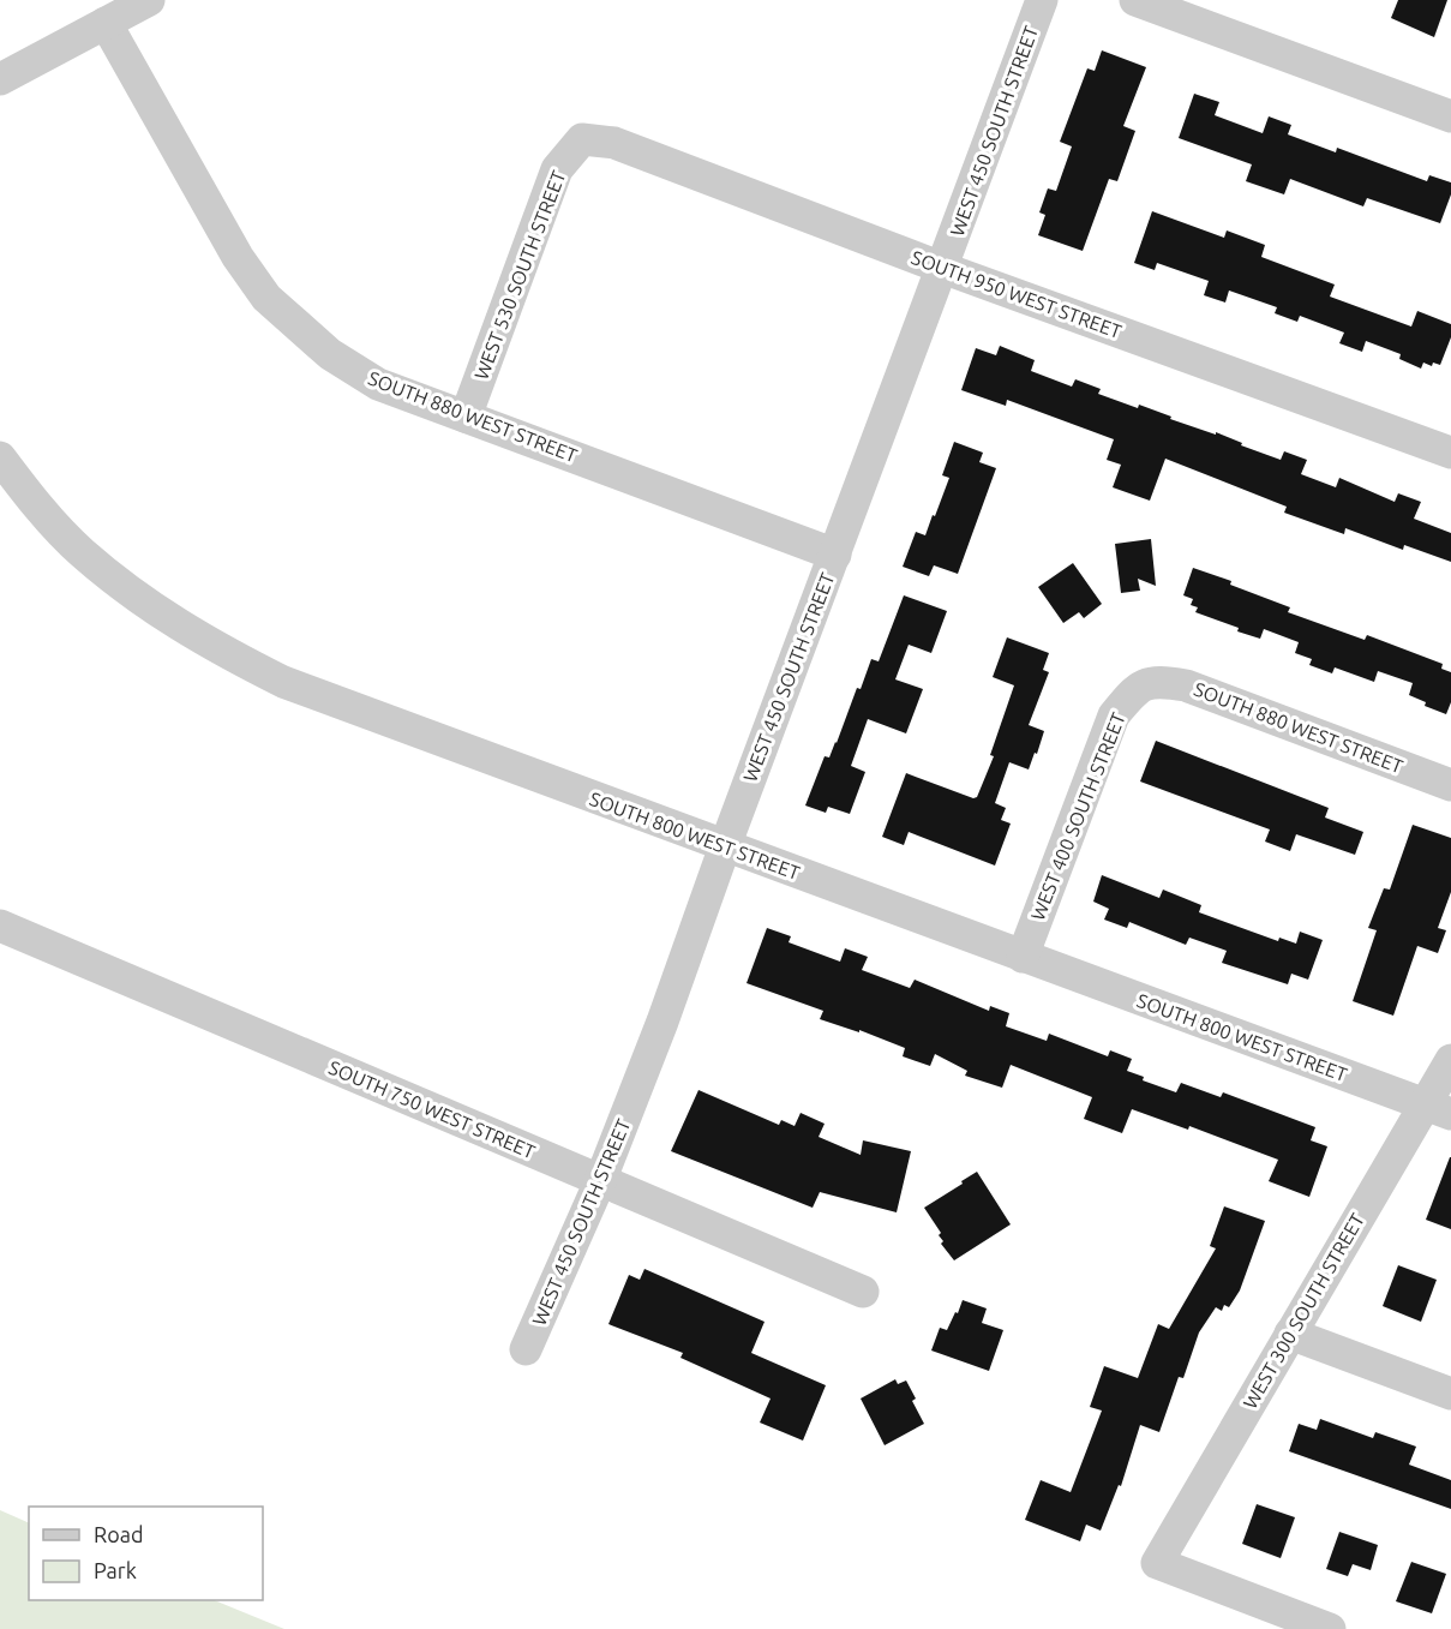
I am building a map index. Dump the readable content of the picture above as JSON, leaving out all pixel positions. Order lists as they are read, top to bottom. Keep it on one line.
{"streets":{"street":["WEST 450 SOUTH STREET","WEST 530 SOUTH STREET","SOUTH 950 WEST STREET","SOUTH 880 WEST STREET","WEST 400 SOUTH STREET","SOUTH 800 WEST STREET","SOUTH 750 WEST STREET","WEST 300 SOUTH STREET"]},"crossings":[["WEST 450 SOUTH STREET","SOUTH 950 WEST STREET"],["WEST 450 SOUTH STREET","SOUTH 880 WEST STREET"],["WEST 450 SOUTH STREET","SOUTH 800 WEST STREET"],["WEST 450 SOUTH STREET","SOUTH 750 WEST STREET"],["WEST 530 SOUTH STREET","SOUTH 950 WEST STREET"],["WEST 530 SOUTH STREET","SOUTH 880 WEST STREET"],["SOUTH 880 WEST STREET","WEST 400 SOUTH STREET"],["WEST 400 SOUTH STREET","SOUTH 800 WEST STREET"],["SOUTH 800 WEST STREET","WEST 300 SOUTH STREET"]],"legend":["Road","Park"]}
